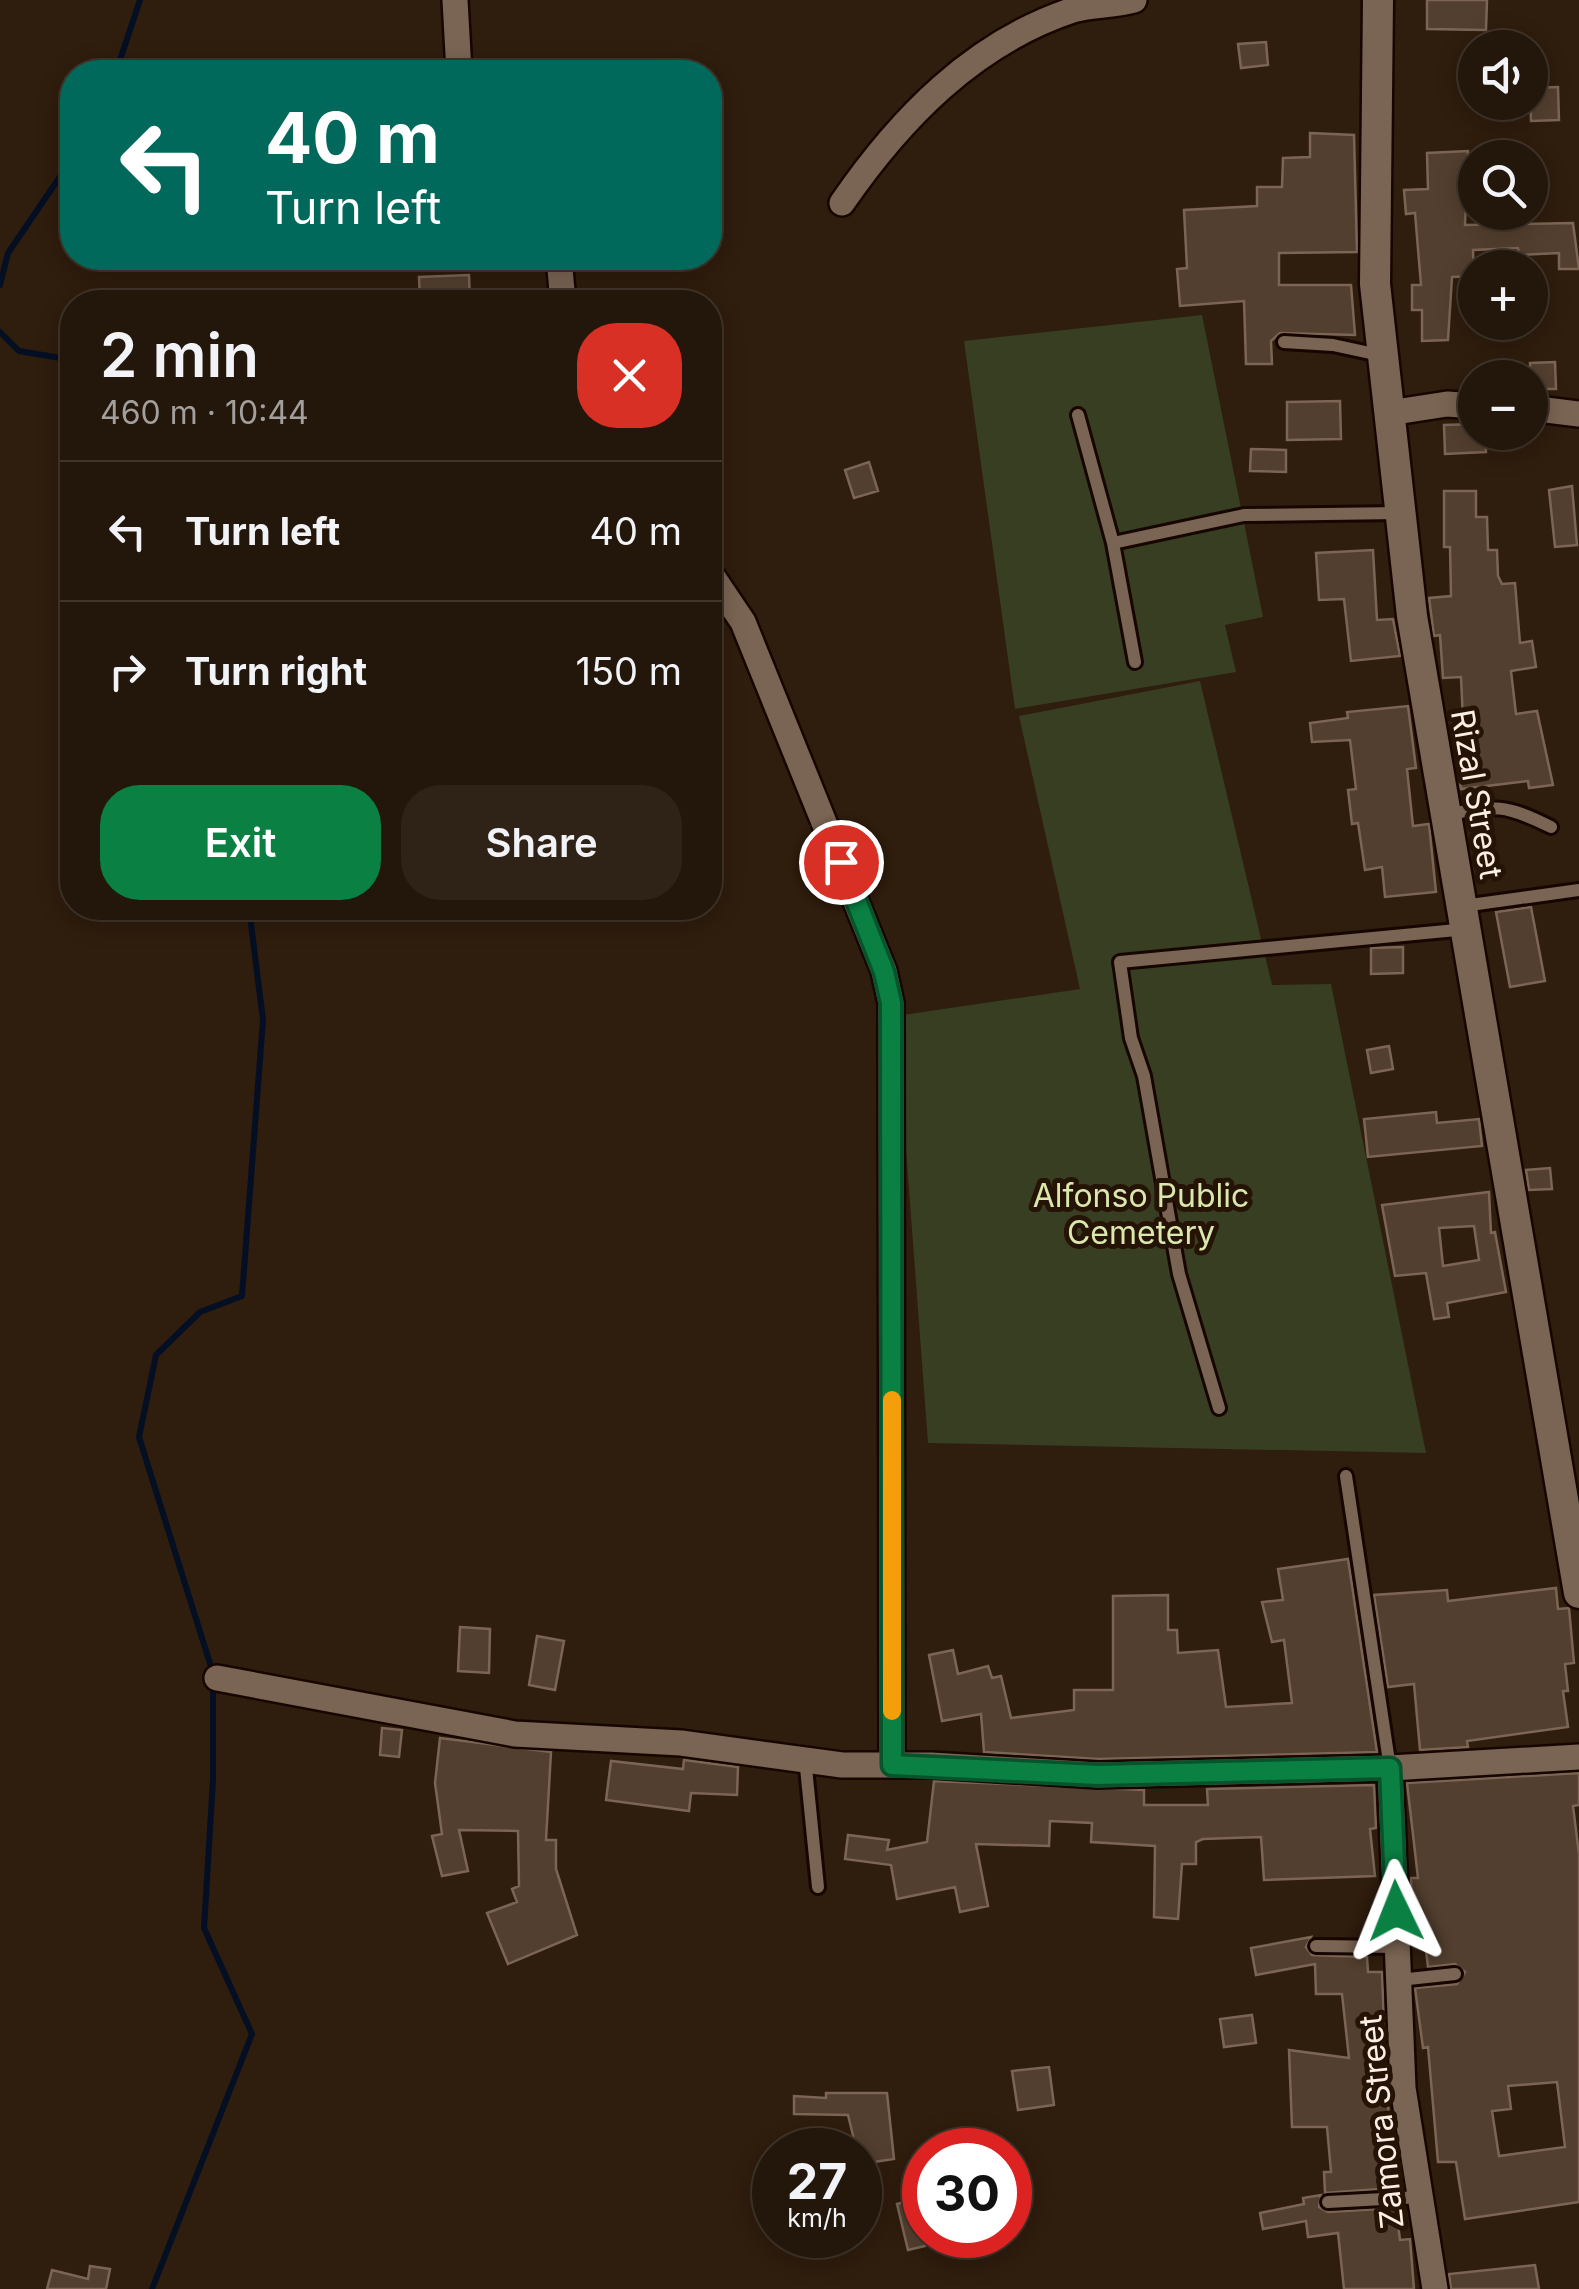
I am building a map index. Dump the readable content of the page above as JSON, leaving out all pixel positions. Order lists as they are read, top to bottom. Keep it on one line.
{"streets":{"street":["Rizal Street","Zamora Street"]},"parks":["Alfonso Public Cemetery"],"page":{"map_buttons":["+","−"],"turn":["40 m","Turn left"],"heading":["2 min","460 m · 10:44"],"list":[{"name":"Turn left","value":"40 m"},{"name":"Turn right","value":"150 m"}],"buttons":["Exit","Share"],"speed":"27 km/h","limit":"30"}}
